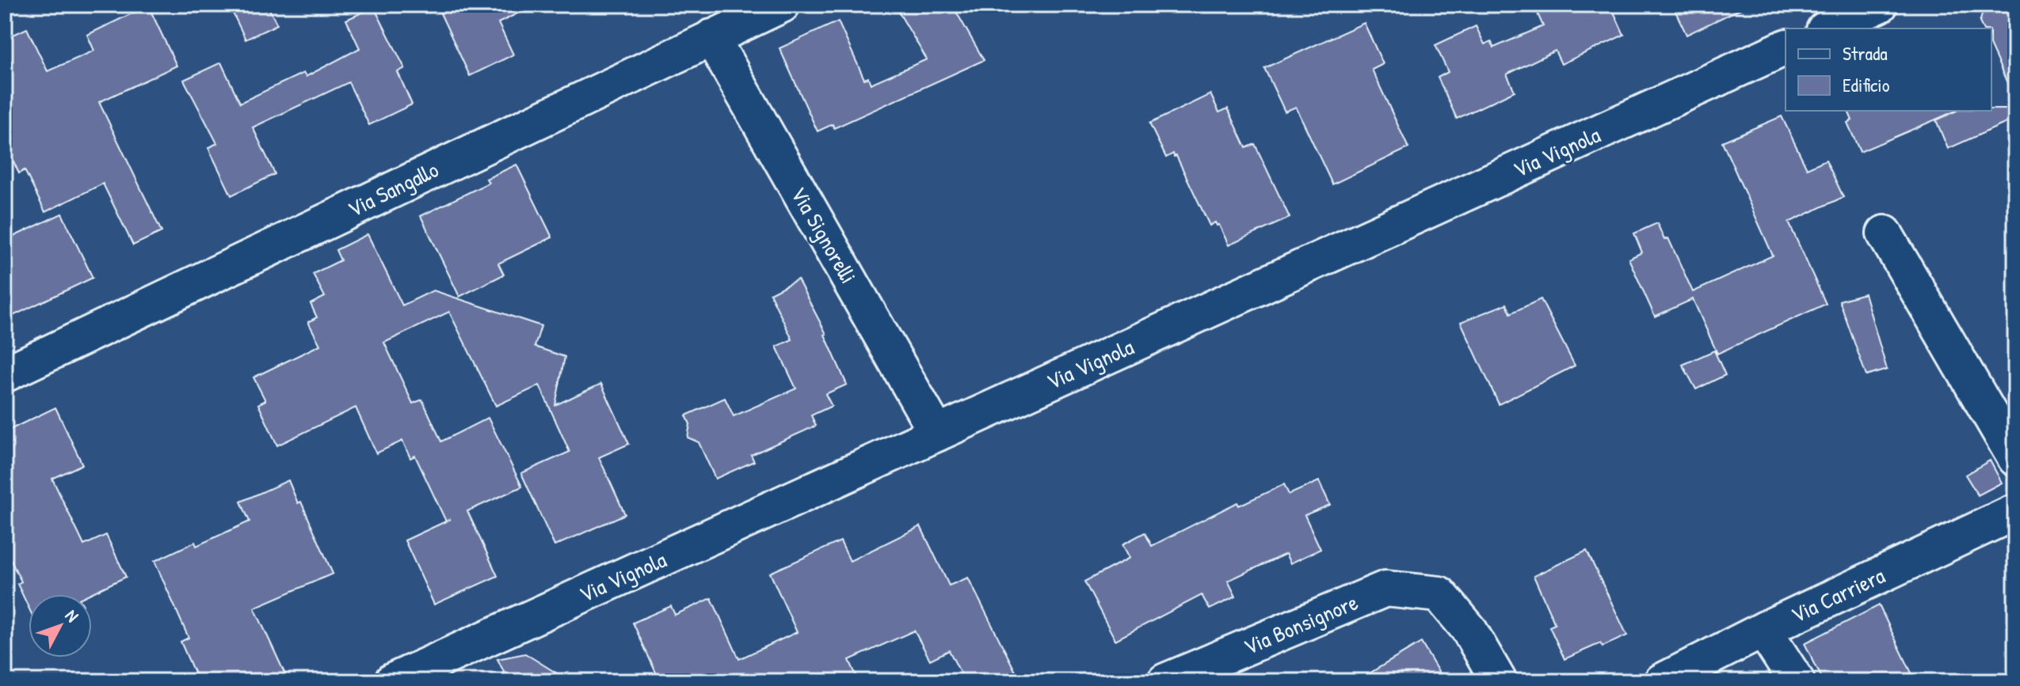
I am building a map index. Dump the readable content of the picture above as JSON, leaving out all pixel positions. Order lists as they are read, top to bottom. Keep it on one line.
{"streets":{"street":["Via Vignola","Via Sangallo","Via Signorelli","Via Carriera","Via Bonsignore"]},"crossings":[["Via Vignola","Via Signorelli"],["Via Sangallo","Via Signorelli"]],"legend":["Strada","Edificio"],"north":"top right"}
